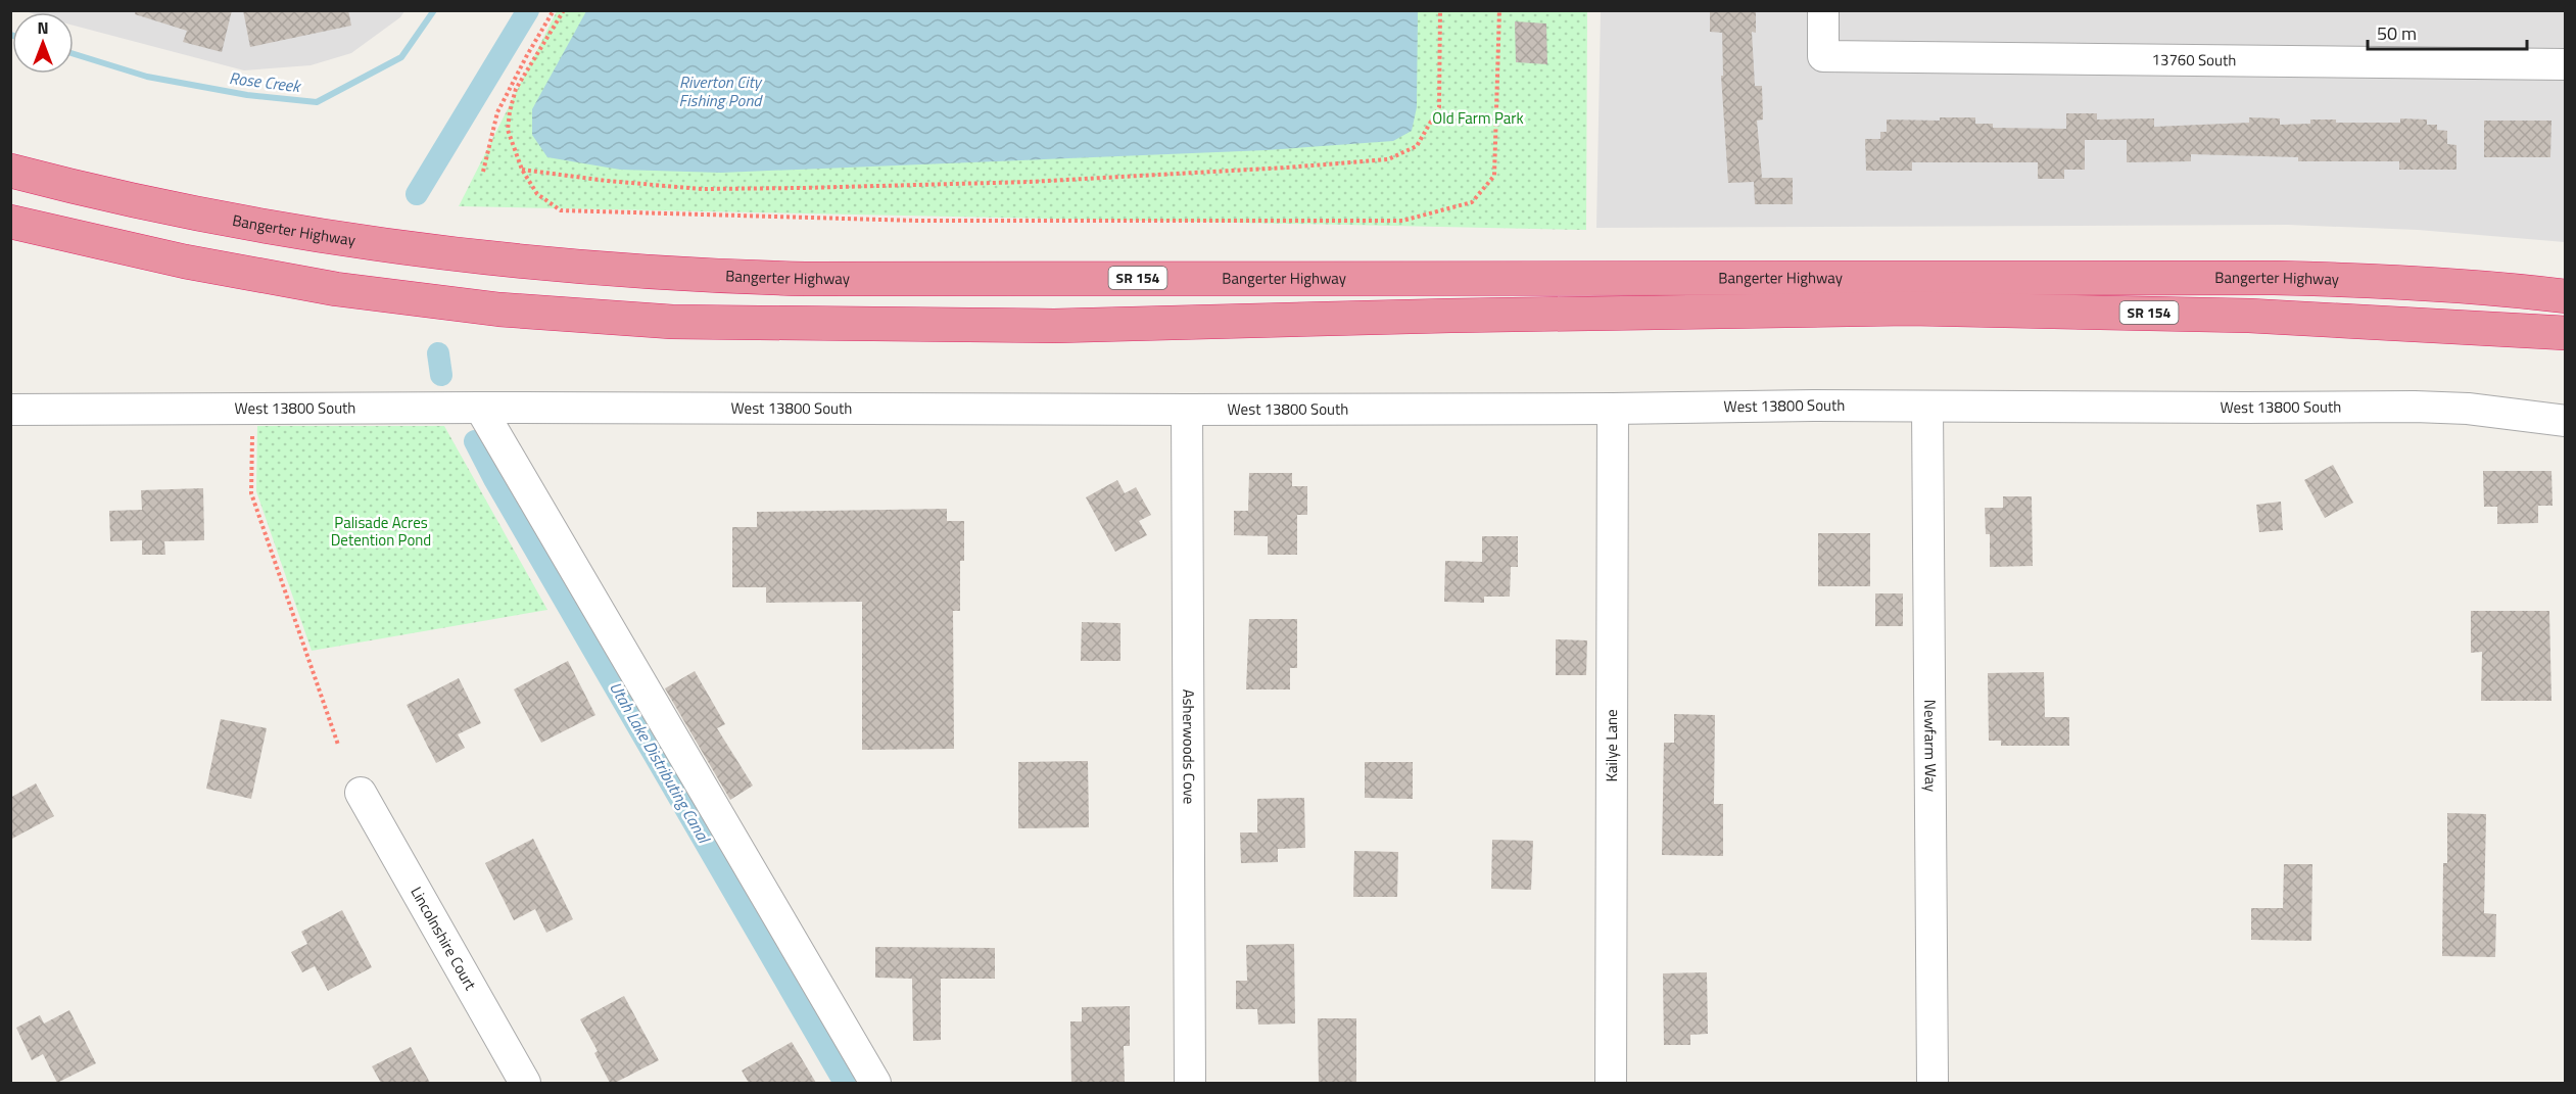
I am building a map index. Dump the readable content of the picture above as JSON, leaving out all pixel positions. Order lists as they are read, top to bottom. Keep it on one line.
{"streets":{"highway":["Bangerter Highway","SR 154"],"street":["13760 South","West 13800 South","Newfarm Way","Kailye Lane","Asherwoods Cove","Lincolnshire Court"]},"crossings":[["West 13800 South","Newfarm Way"],["West 13800 South","Kailye Lane"],["West 13800 South","Asherwoods Cove"]],"water":["Rose Creek","Riverton City Fishing Pond","Utah Lake Distributing Canal"],"parks":["Old Farm Park","Palisade Acres Detention Pond"],"scale_bar":"50 m","north":"top"}
